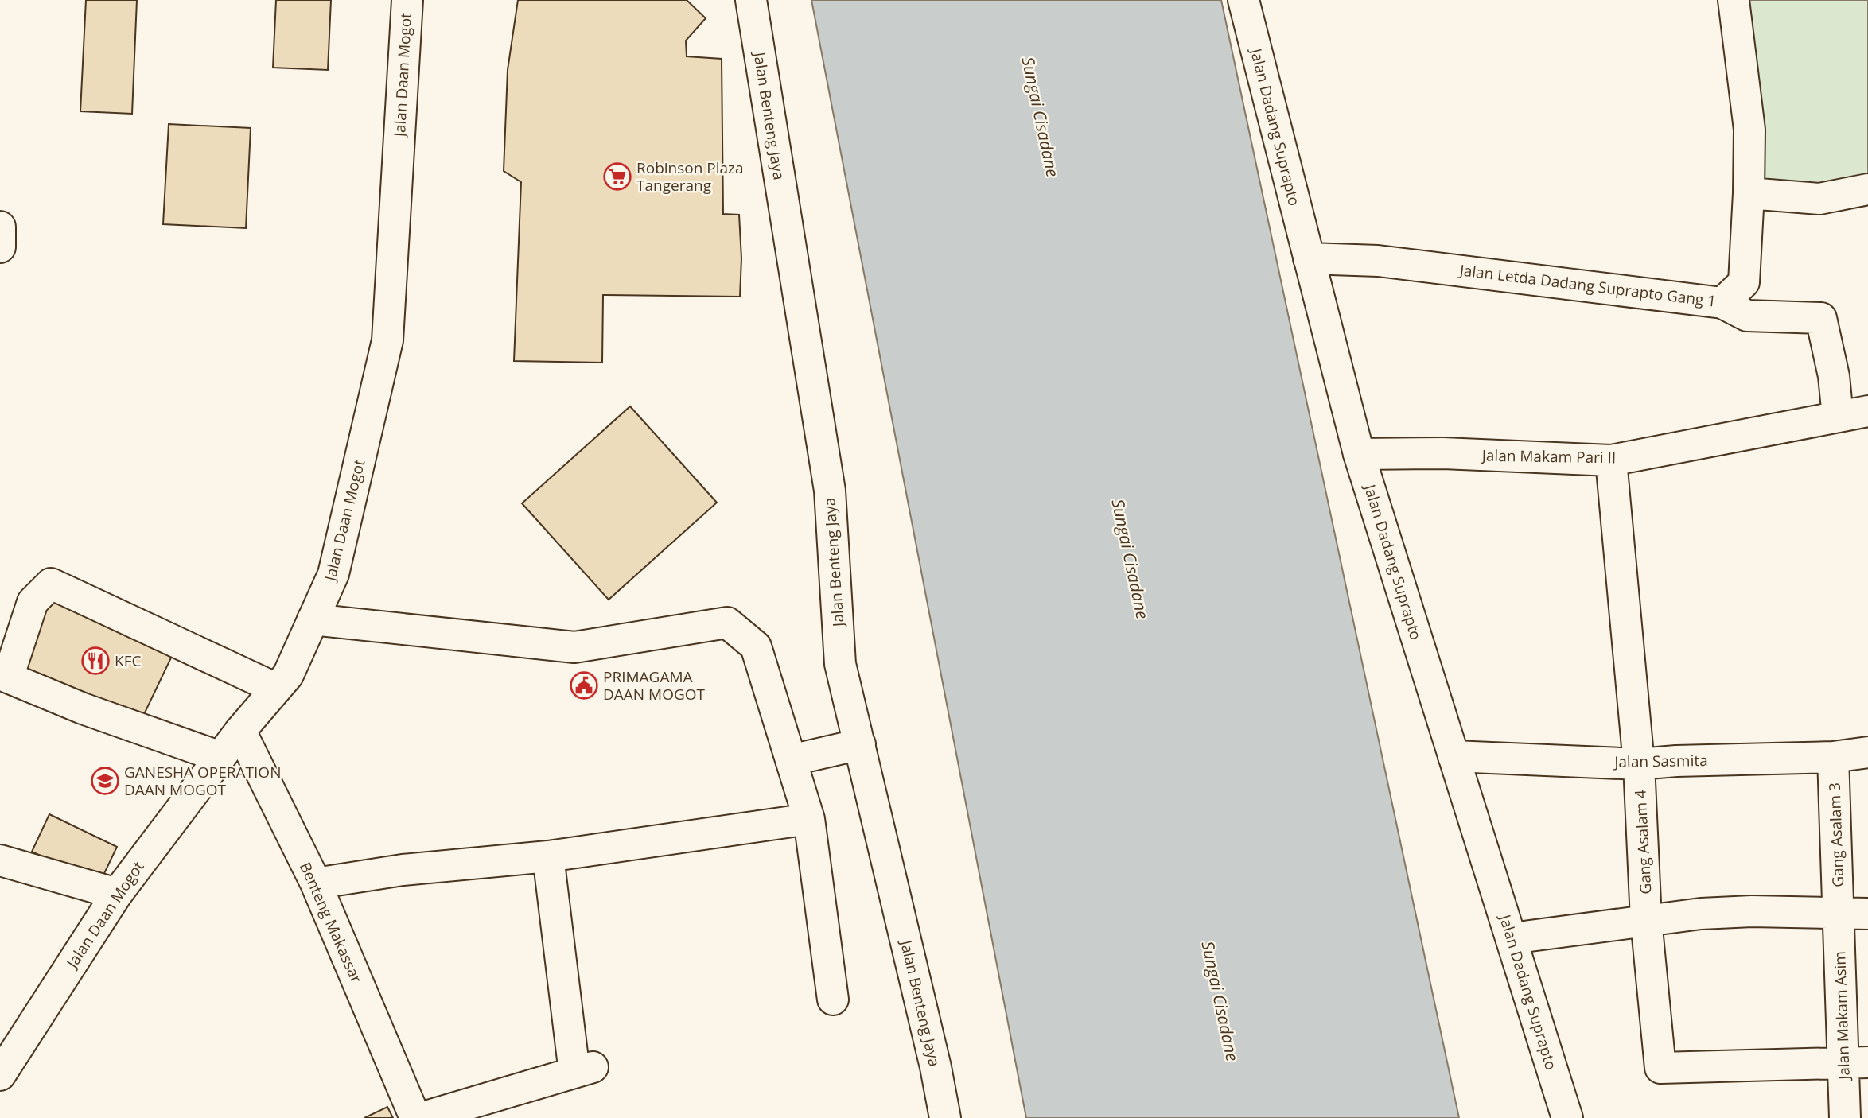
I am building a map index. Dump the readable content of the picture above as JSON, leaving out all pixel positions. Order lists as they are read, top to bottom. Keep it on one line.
{"streets":{"main road":["Jalan Daan Mogot","Jalan Benteng Jaya","Jalan Dadang Suprapto","Jalan Letda Dadang Suprapto Gang 1","Jalan Makam Pari II","Jalan Sasmita","Gang Asalam 3","Gang Asalam 4","Benteng Makassar","Jalan Makam Asim"]},"crossings":[["Jalan Daan Mogot","Benteng Makassar"],["Jalan Dadang Suprapto","Jalan Letda Dadang Suprapto Gang 1"],["Jalan Dadang Suprapto","Jalan Makam Pari II"],["Jalan Dadang Suprapto","Jalan Sasmita"],["Jalan Makam Pari II","Gang Asalam 4"],["Jalan Sasmita","Gang Asalam 3"],["Jalan Sasmita","Gang Asalam 4"],["Gang Asalam 3","Jalan Makam Asim"],["Gang Asalam 4","Jalan Makam Asim"]],"water":["Sungai Cisadane"],"places":{"supermarket":["Robinson Plaza Tangerang"],"restaurant":["KFC"],"public building":["PRIMAGAMA DAAN MOGOT"],"school or university":["GANESHA OPERATION DAAN MOGOT"]}}
